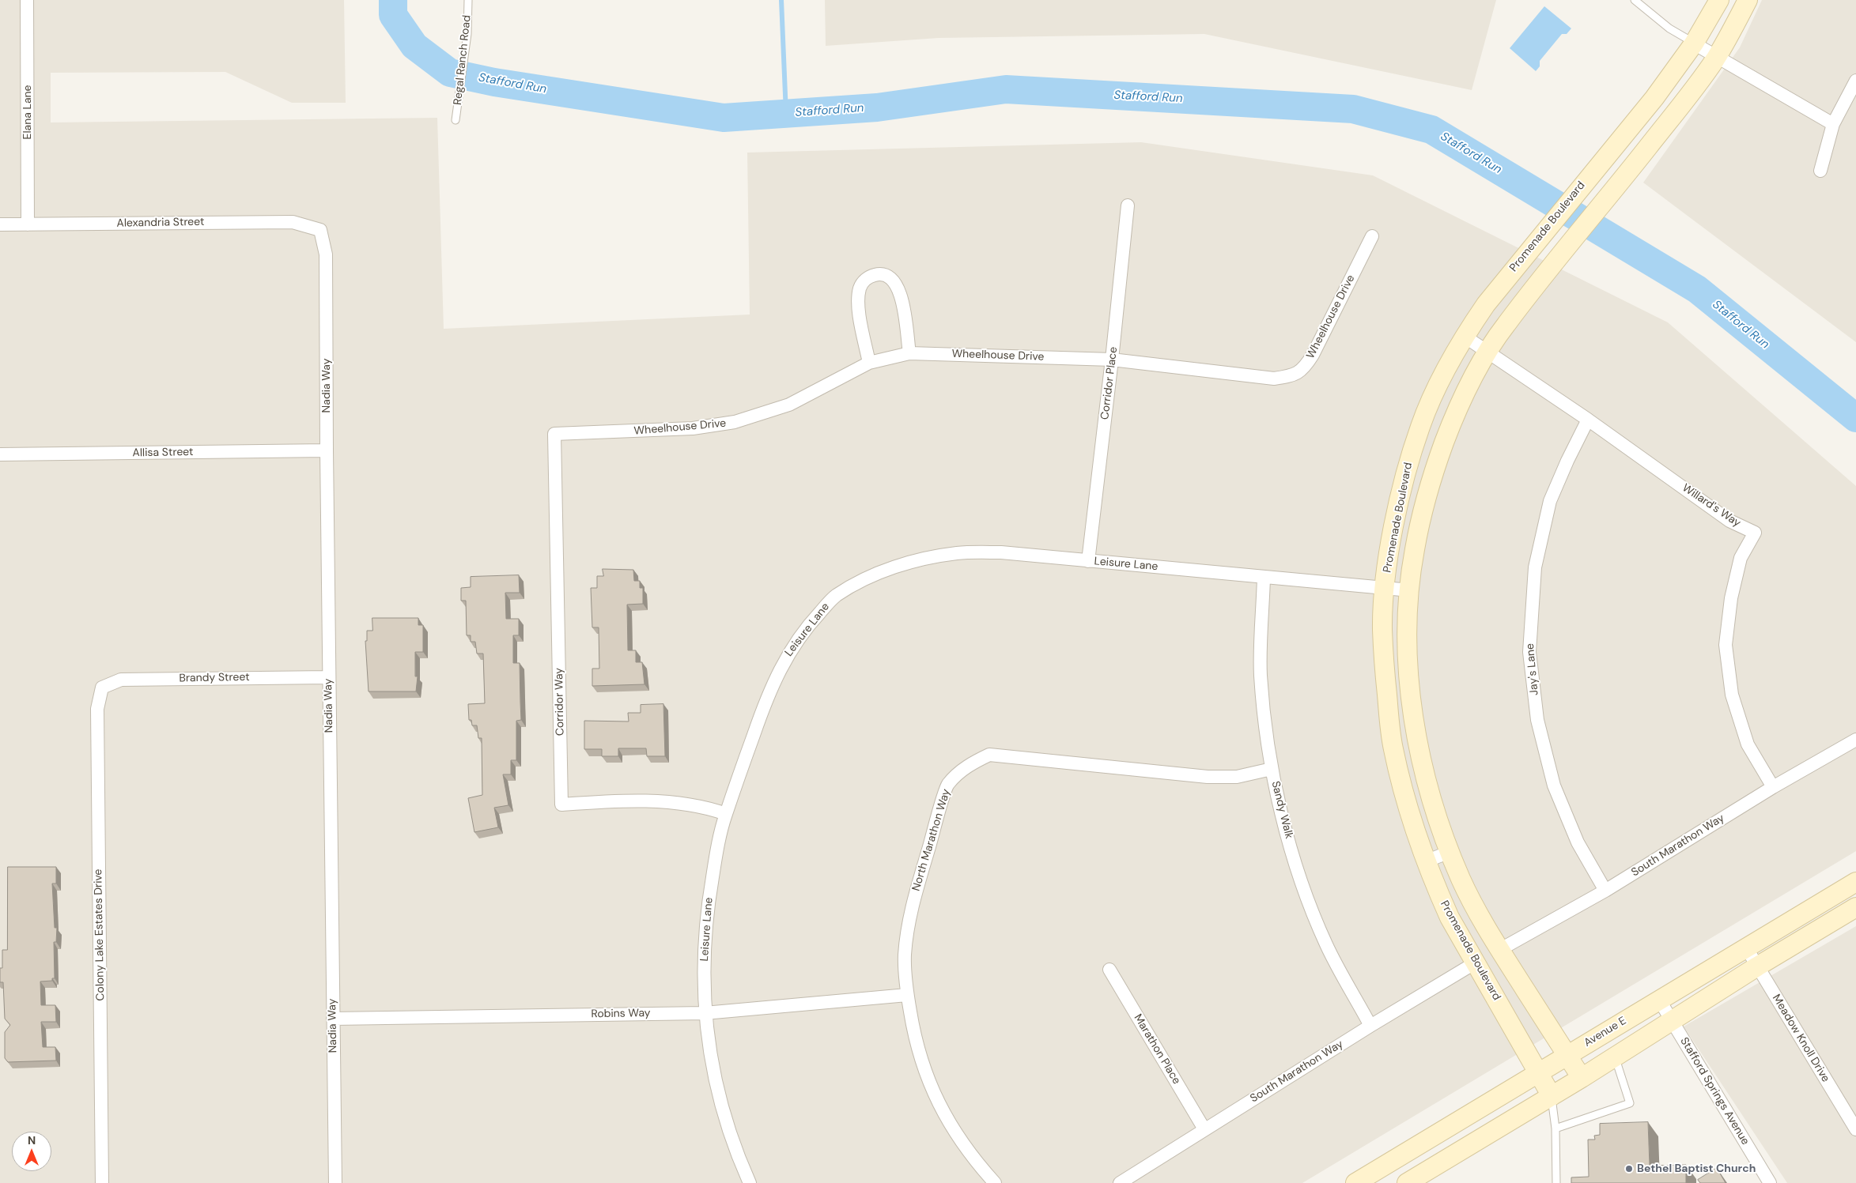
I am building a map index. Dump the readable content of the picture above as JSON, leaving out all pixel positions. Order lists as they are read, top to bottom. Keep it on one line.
{"streets":{"street":["Elana Lane","Alexandria Street","Promenade Boulevard","Wheelhouse Drive","Corridor Place","Nadia Way","Allisa Street","Willard's Way","Leisure Lane","Jay's Lane","Brandy Street","Corridor Way","Sandy Walk","North Marathon Way","South Marathon Way","Colony Lake Estates Drive","Robins Way","Avenue E","Meadow Knoll Drive","Marathon Place","Stafford Springs Avenue"],"lane":["Regal Ranch Road"]},"crossings":[["Elana Lane","Alexandria Street"],["Alexandria Street","Nadia Way"],["Promenade Boulevard","Willard's Way"],["Promenade Boulevard","Leisure Lane"],["Promenade Boulevard","South Marathon Way"],["Promenade Boulevard","Avenue E"],["Wheelhouse Drive","Corridor Place"],["Wheelhouse Drive","Corridor Way"],["Corridor Place","Leisure Lane"],["Nadia Way","Allisa Street"],["Nadia Way","Brandy Street"],["Nadia Way","Robins Way"],["Willard's Way","Jay's Lane"],["Willard's Way","South Marathon Way"],["Leisure Lane","Corridor Way"],["Leisure Lane","Sandy Walk"],["Leisure Lane","Robins Way"],["Jay's Lane","South Marathon Way"],["Brandy Street","Colony Lake Estates Drive"],["Sandy Walk","North Marathon Way"],["Sandy Walk","South Marathon Way"],["North Marathon Way","Robins Way"],["South Marathon Way","Marathon Place"],["Avenue E","Meadow Knoll Drive"],["Avenue E","Stafford Springs Avenue"]],"water":["Stafford Run"],"places":["Bethel Baptist Church"],"north":"top"}
